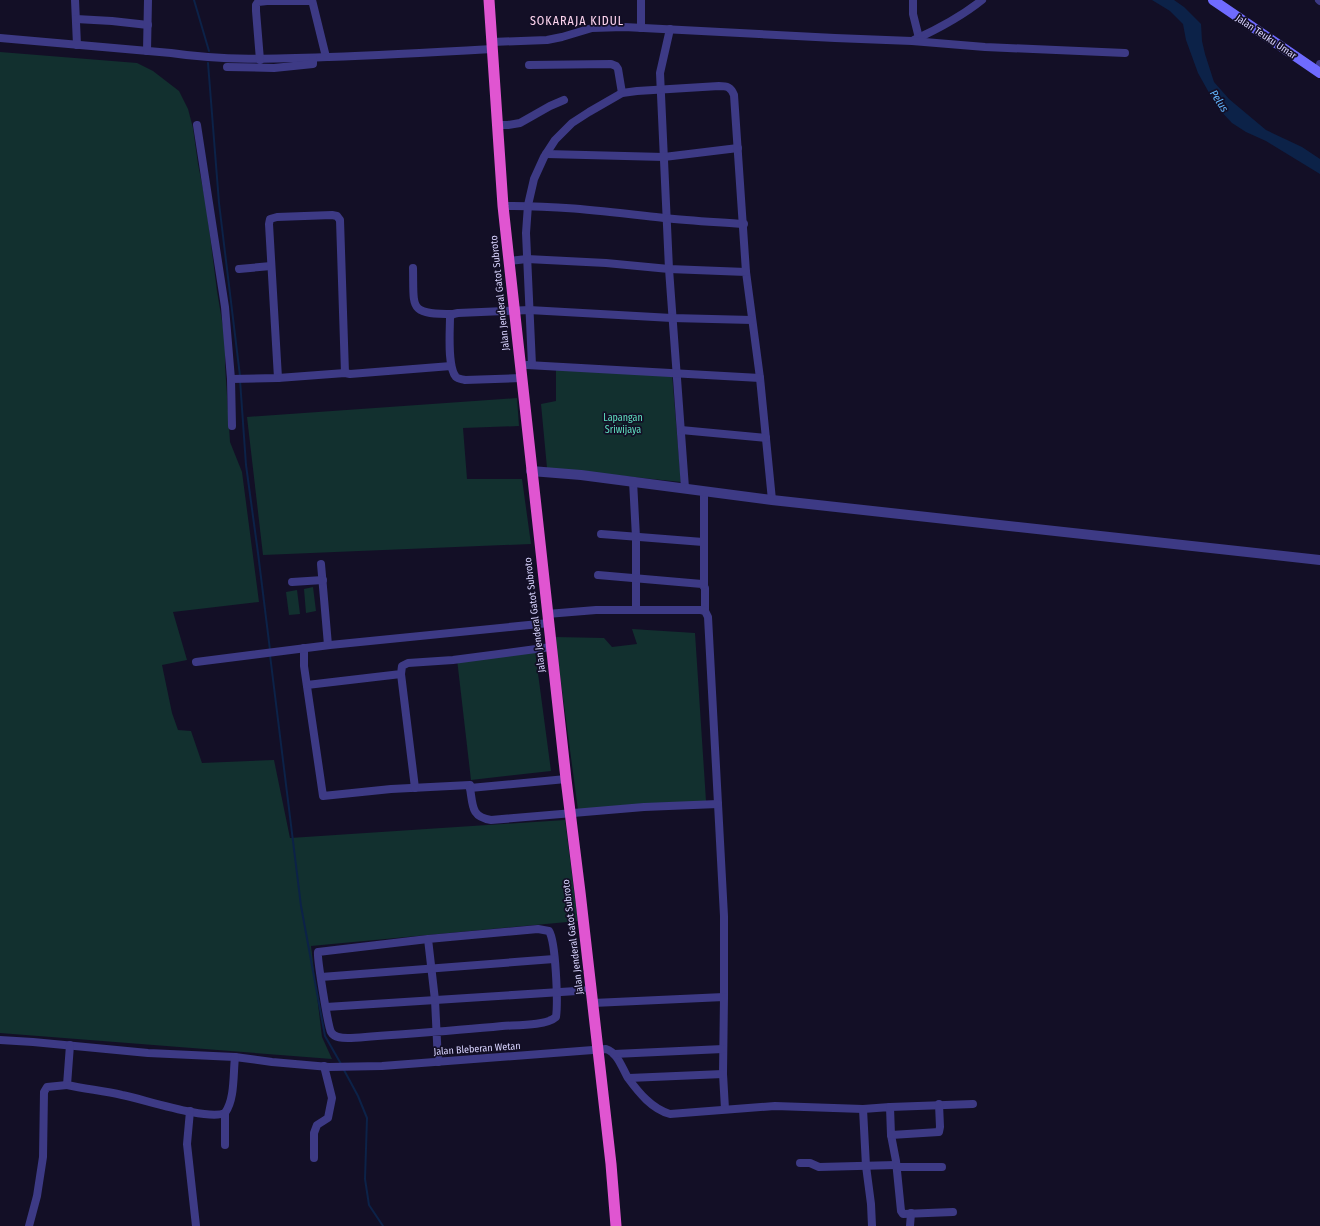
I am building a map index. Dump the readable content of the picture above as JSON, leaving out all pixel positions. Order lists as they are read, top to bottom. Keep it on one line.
{"streets":{"highway":["Jalan Jenderal Gatot Subroto"],"main road":["Jalan Teuku Umar"],"street":["Jalan Bleberan Wetan"]},"crossings":[["Jalan Jenderal Gatot Subroto","Jalan Bleberan Wetan"]],"districts":["SOKARAJA KIDUL"],"water":["Pelus"],"parks":["Lapangan Sriwijaya"]}
